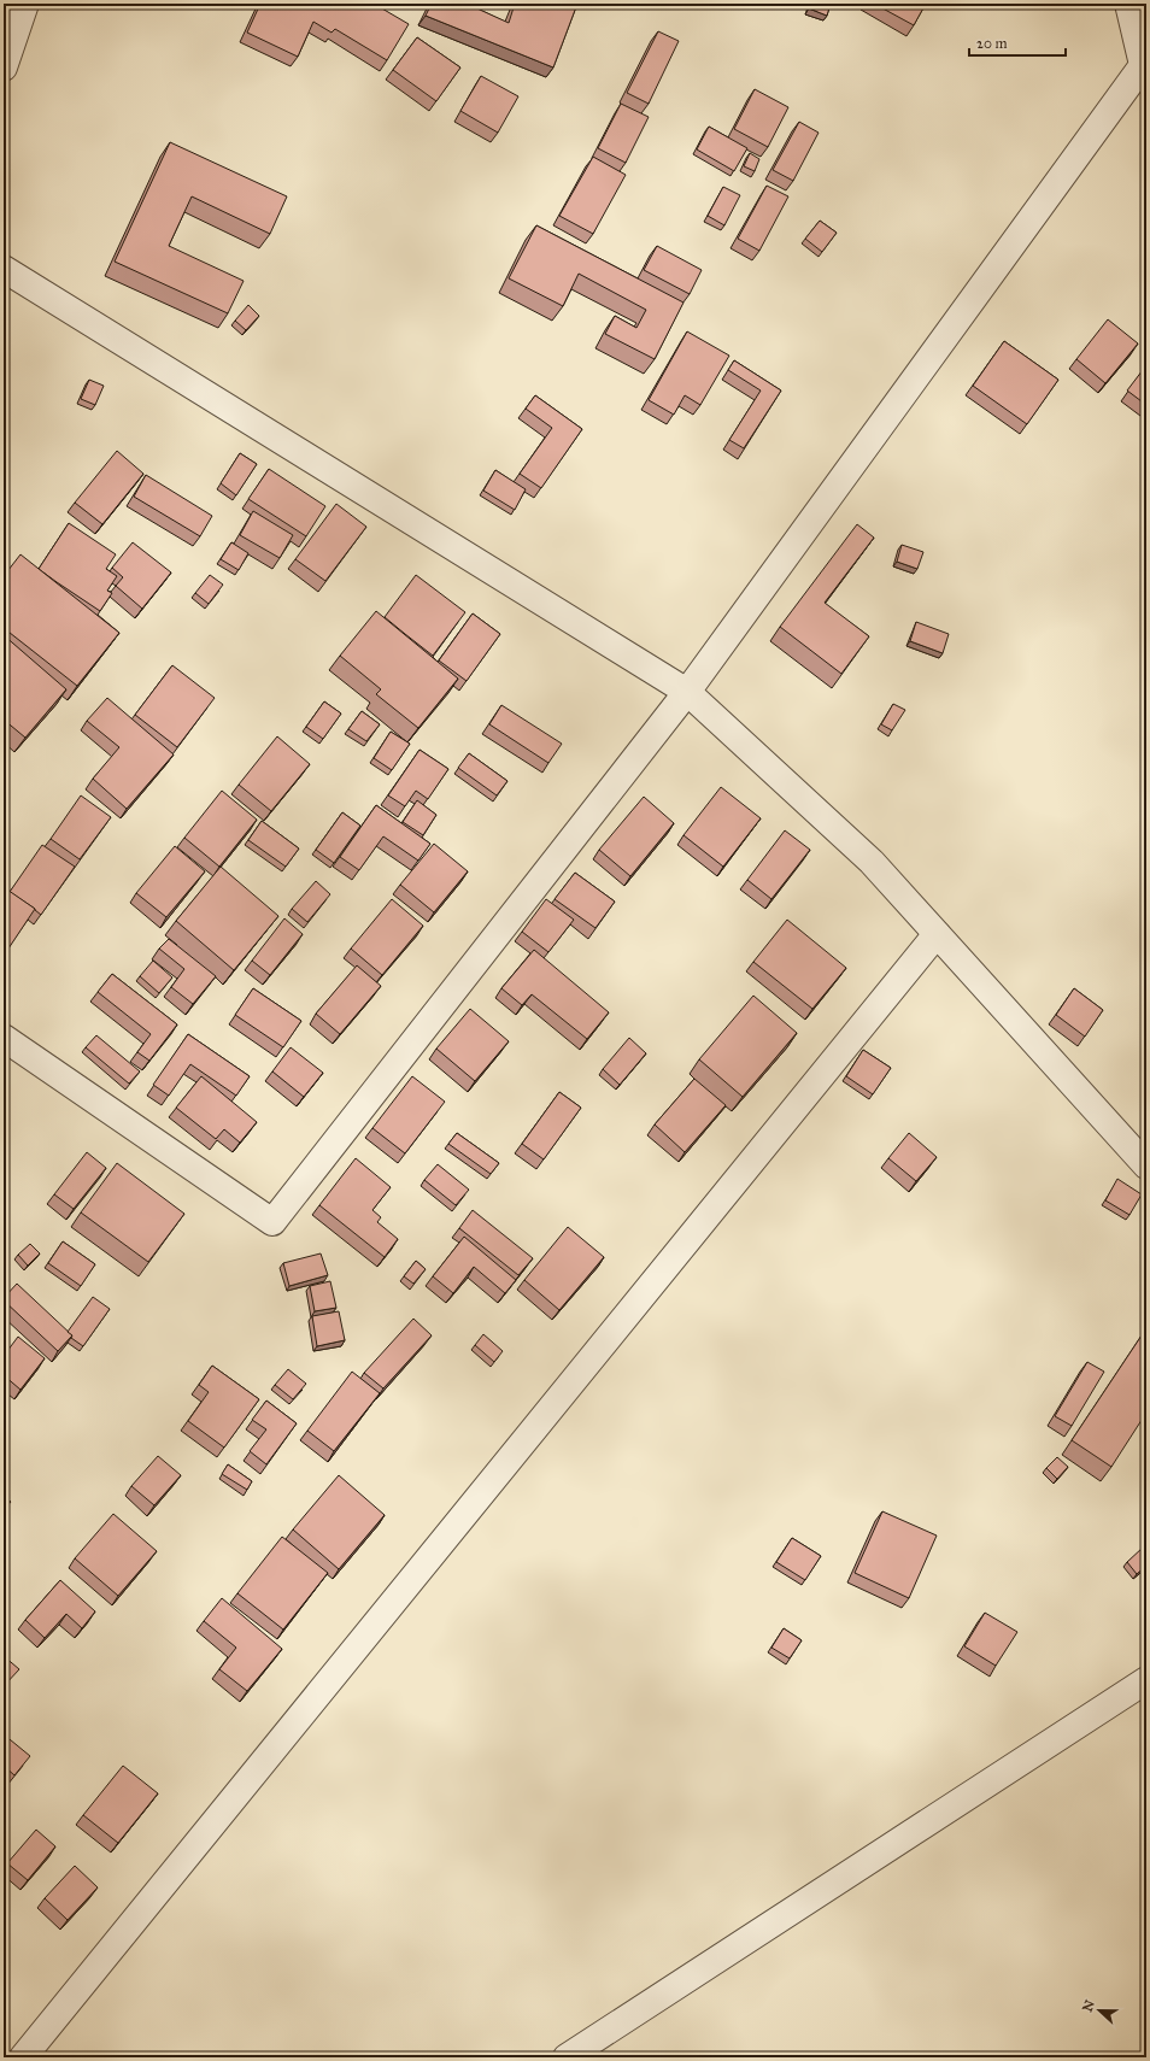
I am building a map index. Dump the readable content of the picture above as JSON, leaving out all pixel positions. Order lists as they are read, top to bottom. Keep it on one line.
{"scale_bar":"20 m","north":"left"}
